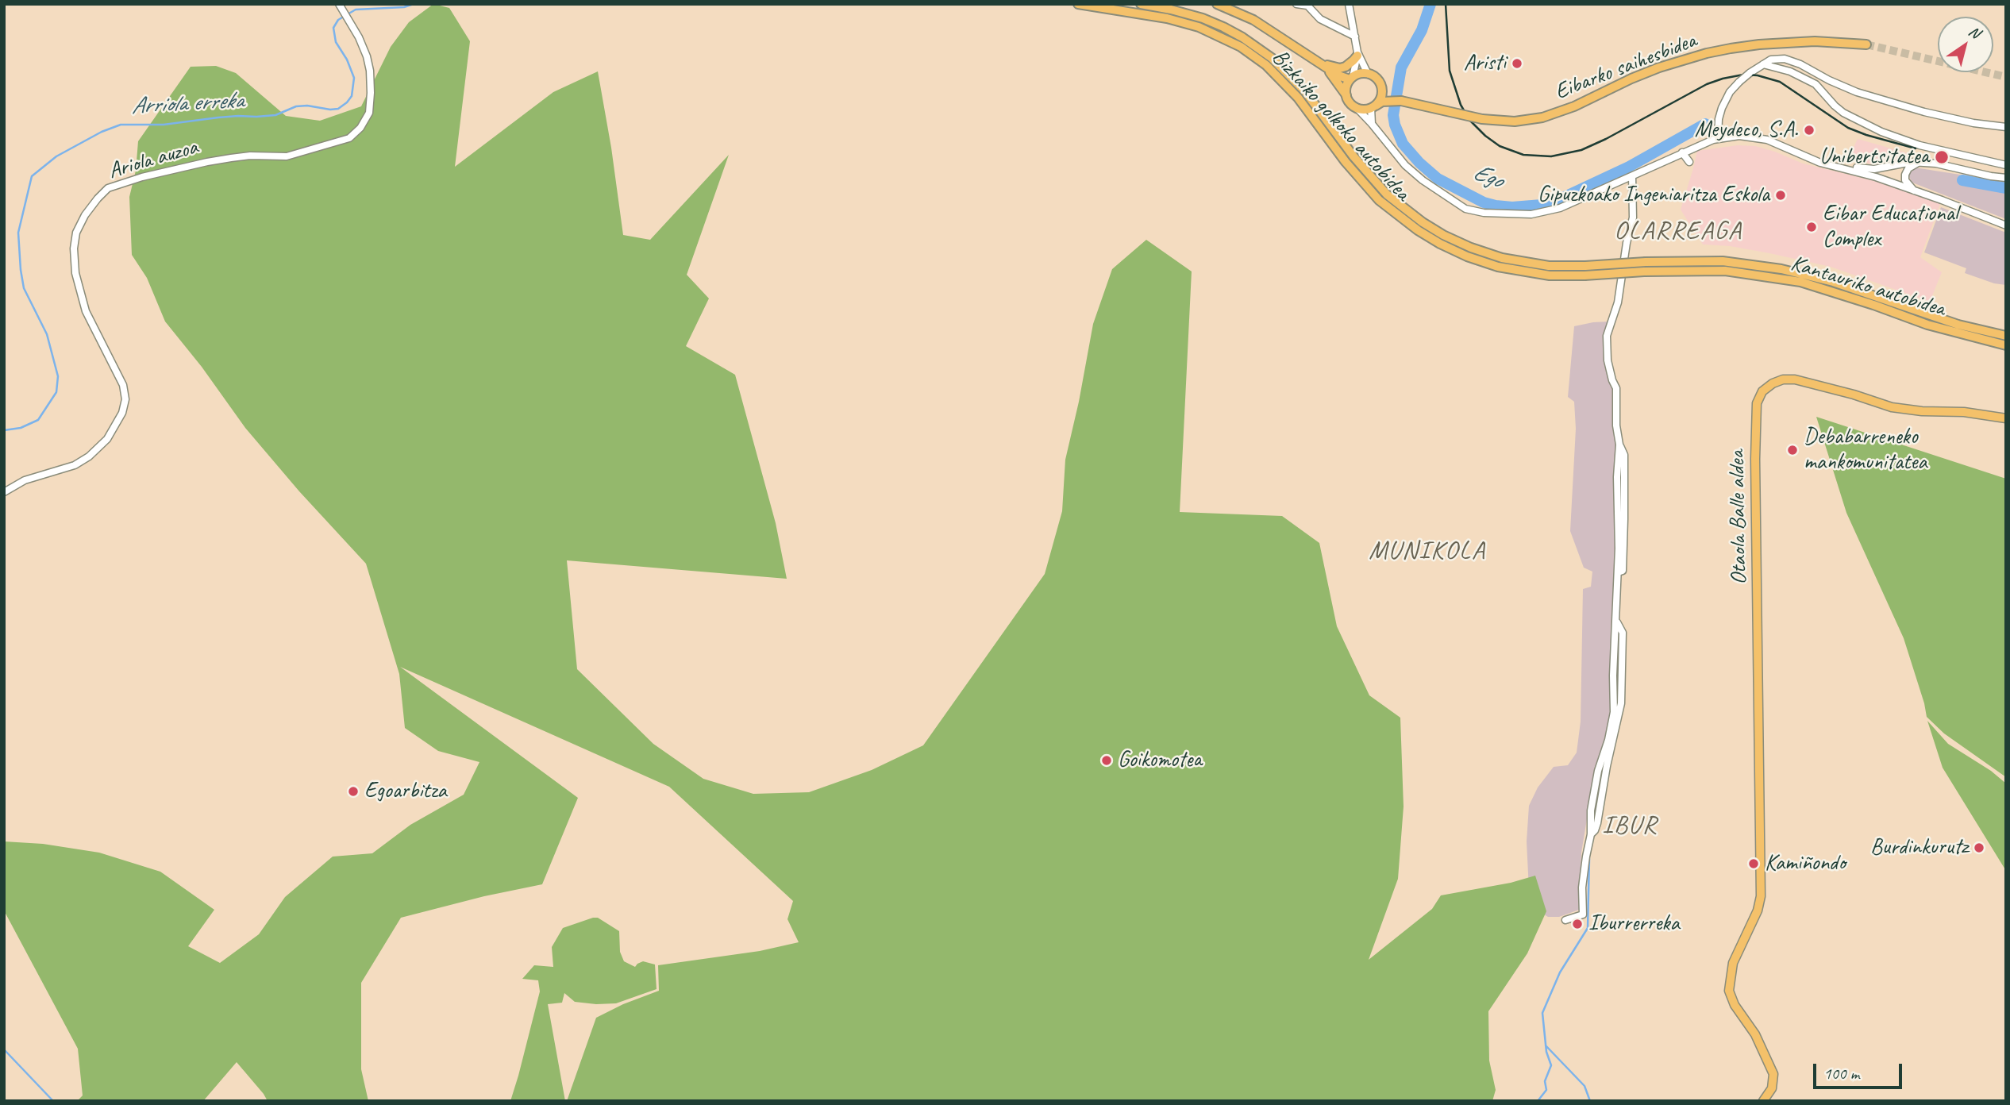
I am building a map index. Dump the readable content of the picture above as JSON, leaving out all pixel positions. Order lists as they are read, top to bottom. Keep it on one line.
{"streets":{"highway":["Eibarko saihesbidea","Bizkaiko golkoko autobidea","Kantauriko autobidea"],"main road":["Otaola Balle aldea"],"street":["Ariola auzoa"]},"crossings":[["Bizkaiko golkoko autobidea","Kantauriko autobidea"]],"districts":["OLARREAGA","MUNIKOLA","IBUR"],"water":["Arriola erreka","Ego"],"places":["Aristi","Meydeco, S.A.","Unibertsitatea","Gipuzkoako Ingeniaritza Eskola","Eibar Educational Complex","Debabarreneko mankomunitatea","Goikomotea","Egoarbitza","Burdinkurutz","Kamiñondo","Iburrerreka"],"scale_bar":"100 m","north":"top right"}
